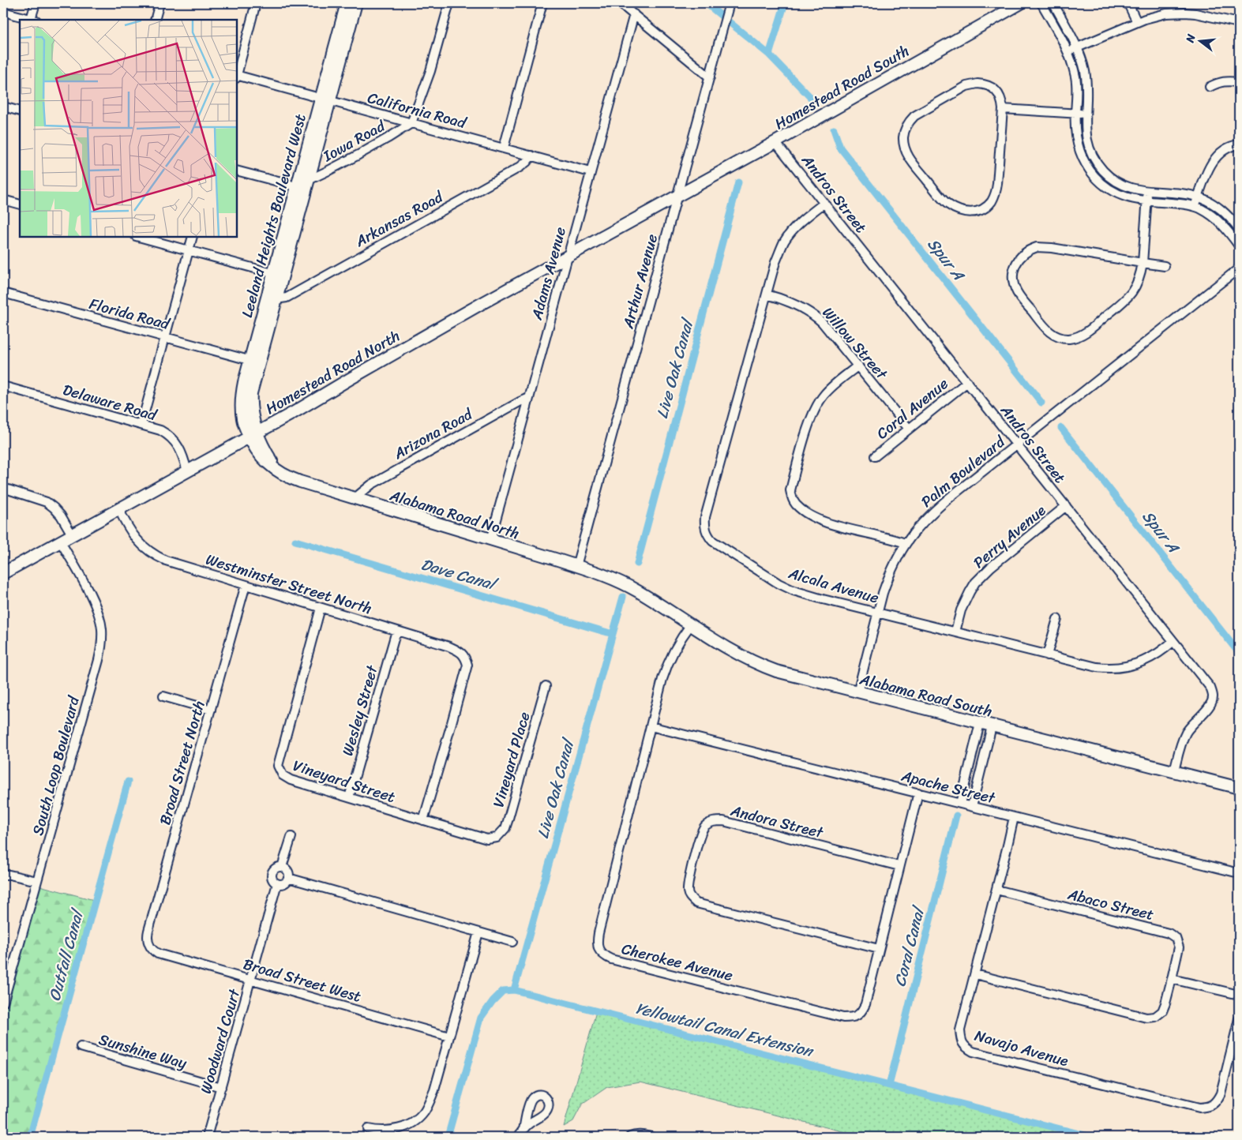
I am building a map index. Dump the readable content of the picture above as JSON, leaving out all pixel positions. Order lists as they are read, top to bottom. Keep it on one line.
{"streets":{"main road":["Homestead Road South","Leeland Heights Boulevard West","Homestead Road North","Alabama Road North","Alabama Road South"],"street":["California Road","Iowa Road","Andros Street","Arkansas Road","Adams Avenue","Arthur Avenue","Florida Road","Willow Street","Delaware Road","Coral Avenue","Arizona Road","Palm Boulevard","Perry Avenue","Westminster Street North","Alcala Avenue","Wesley Street","Vineyard Place","Broad Street North","South Loop Boulevard","Vineyard Street","Apache Street","Andora Street","Abaco Street","Cherokee Avenue","Broad Street West","Woodward Court","Navajo Avenue","Sunshine Way"]},"crossings":[["Homestead Road South","Andros Street"],["Homestead Road South","Arthur Avenue"],["Homestead Road South","Homestead Road North"],["California Road","Iowa Road"],["California Road","Leeland Heights Boulevard West"],["California Road","Arkansas Road"],["California Road","Adams Avenue"],["Iowa Road","Leeland Heights Boulevard West"],["Andros Street","Coral Avenue"],["Andros Street","Palm Boulevard"],["Andros Street","Perry Avenue"],["Andros Street","Alcala Avenue"],["Andros Street","Alabama Road South"],["Leeland Heights Boulevard West","Arkansas Road"],["Leeland Heights Boulevard West","Florida Road"],["Leeland Heights Boulevard West","Homestead Road North"],["Leeland Heights Boulevard West","Alabama Road North"],["Adams Avenue","Homestead Road North"],["Adams Avenue","Arizona Road"],["Adams Avenue","Alabama Road North"],["Arthur Avenue","Homestead Road North"],["Arthur Avenue","Alabama Road North"],["Willow Street","Coral Avenue"],["Willow Street","Alcala Avenue"],["Homestead Road North","Delaware Road"],["Homestead Road North","Alabama Road North"],["Homestead Road North","Westminster Street North"],["Homestead Road North","South Loop Boulevard"],["Arizona Road","Alabama Road North"],["Palm Boulevard","Alcala Avenue"],["Palm Boulevard","Alabama Road South"],["Alabama Road North","Alabama Road South"],["Perry Avenue","Alcala Avenue"],["Westminster Street North","Wesley Street"],["Westminster Street North","Broad Street North"],["Westminster Street North","Vineyard Street"],["Alabama Road South","Cherokee Avenue"],["Wesley Street","Vineyard Street"],["Vineyard Place","Vineyard Street"],["Broad Street North","Broad Street West"],["Apache Street","Cherokee Avenue"],["Apache Street","Navajo Avenue"],["Andora Street","Cherokee Avenue"],["Abaco Street","Navajo Avenue"],["Broad Street West","Woodward Court"],["Woodward Court","Sunshine Way"]],"water":["Spur A","Live Oak Canal","Dave Canal","Coral Canal","Outfall Canal","Yellowtail Canal Extension"],"north":"left"}
